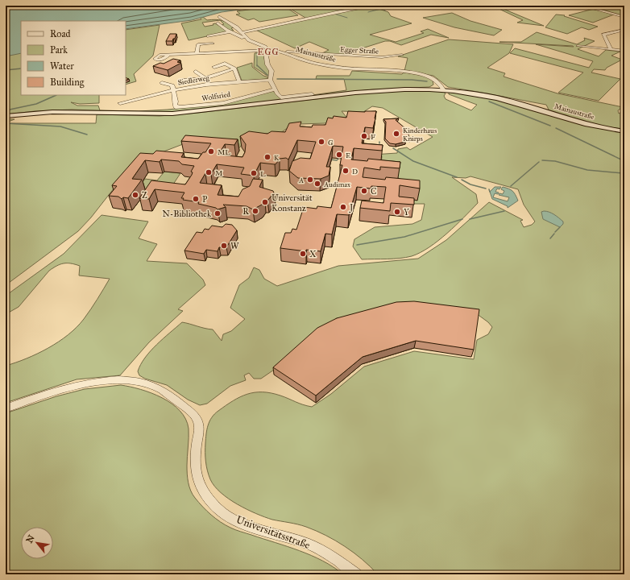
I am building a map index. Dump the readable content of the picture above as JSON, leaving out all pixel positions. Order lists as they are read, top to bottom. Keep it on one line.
{"streets":{"main road":["Mainaustraße"],"street":["Egger Straße","Siedlerweg","Wolfsried","Universitätsstraße"]},"crossings":[["Egger Straße","Mainaustraße"],["Siedlerweg","Wolfsried"]],"districts":["EGG"],"places":["Kinderhaus Knirps","F","G","ML","E","K","D","M","L","A","Audimax","C","Z","P","Universität Konstanz","J","R","Y","N-Bibliothek","W","X"],"legend":["Road","Park","Water","Building"],"north":"top left"}
